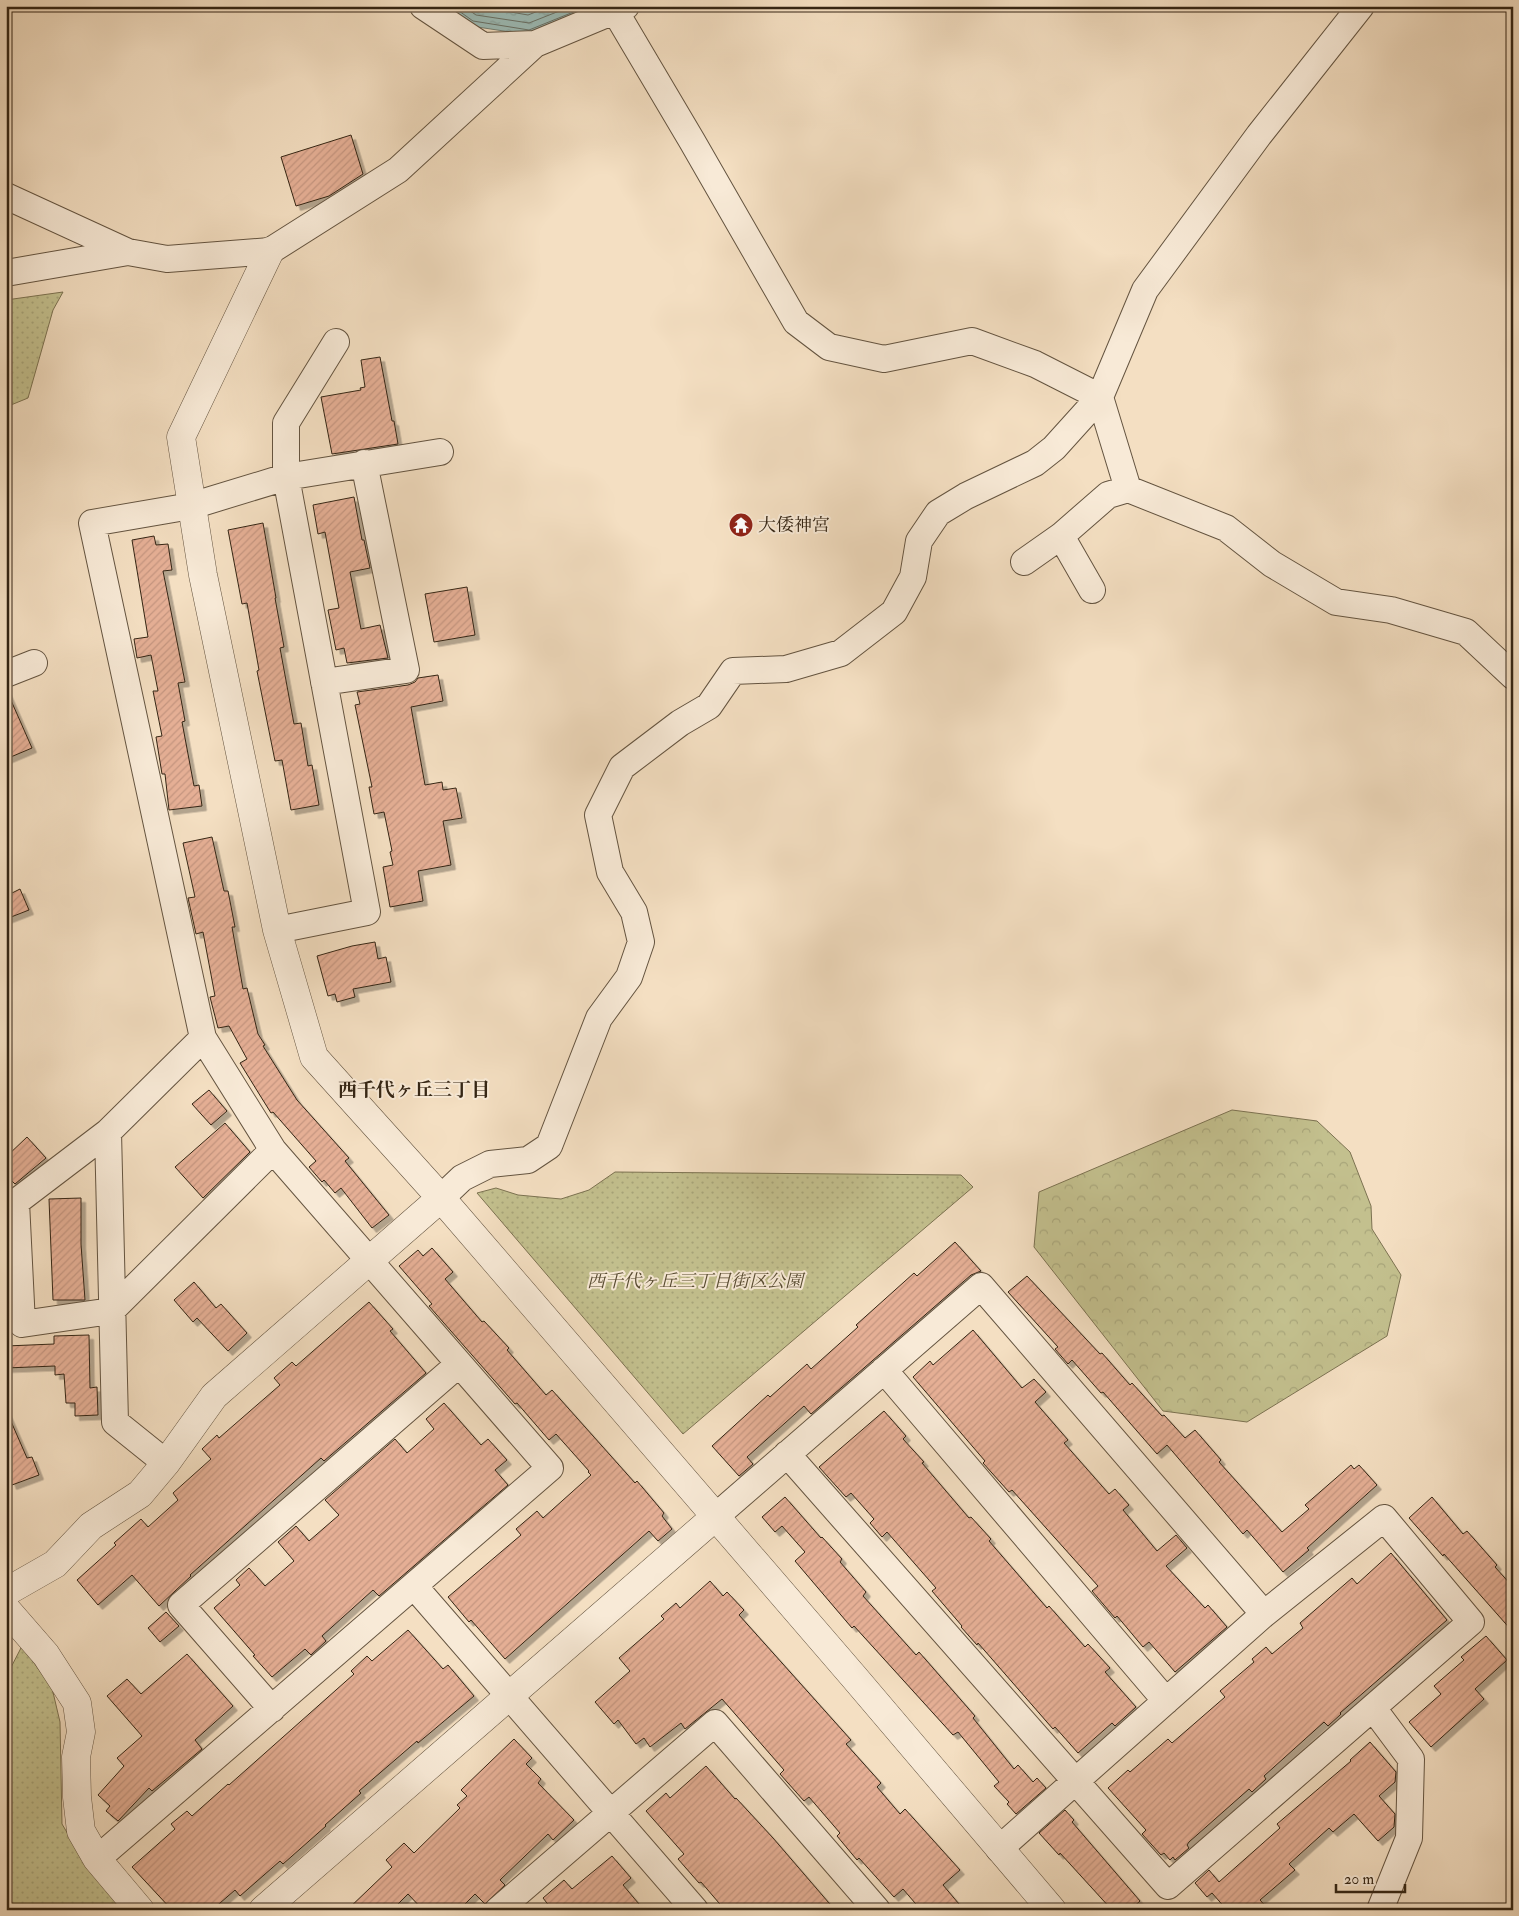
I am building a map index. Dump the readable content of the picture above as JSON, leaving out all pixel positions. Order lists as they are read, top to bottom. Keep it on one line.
{"districts":["西千代ヶ丘三丁目"],"parks":["西千代ヶ丘三丁目街区公園"],"places":{"temple":["大倭神宮"]},"scale_bar":"20 m"}
